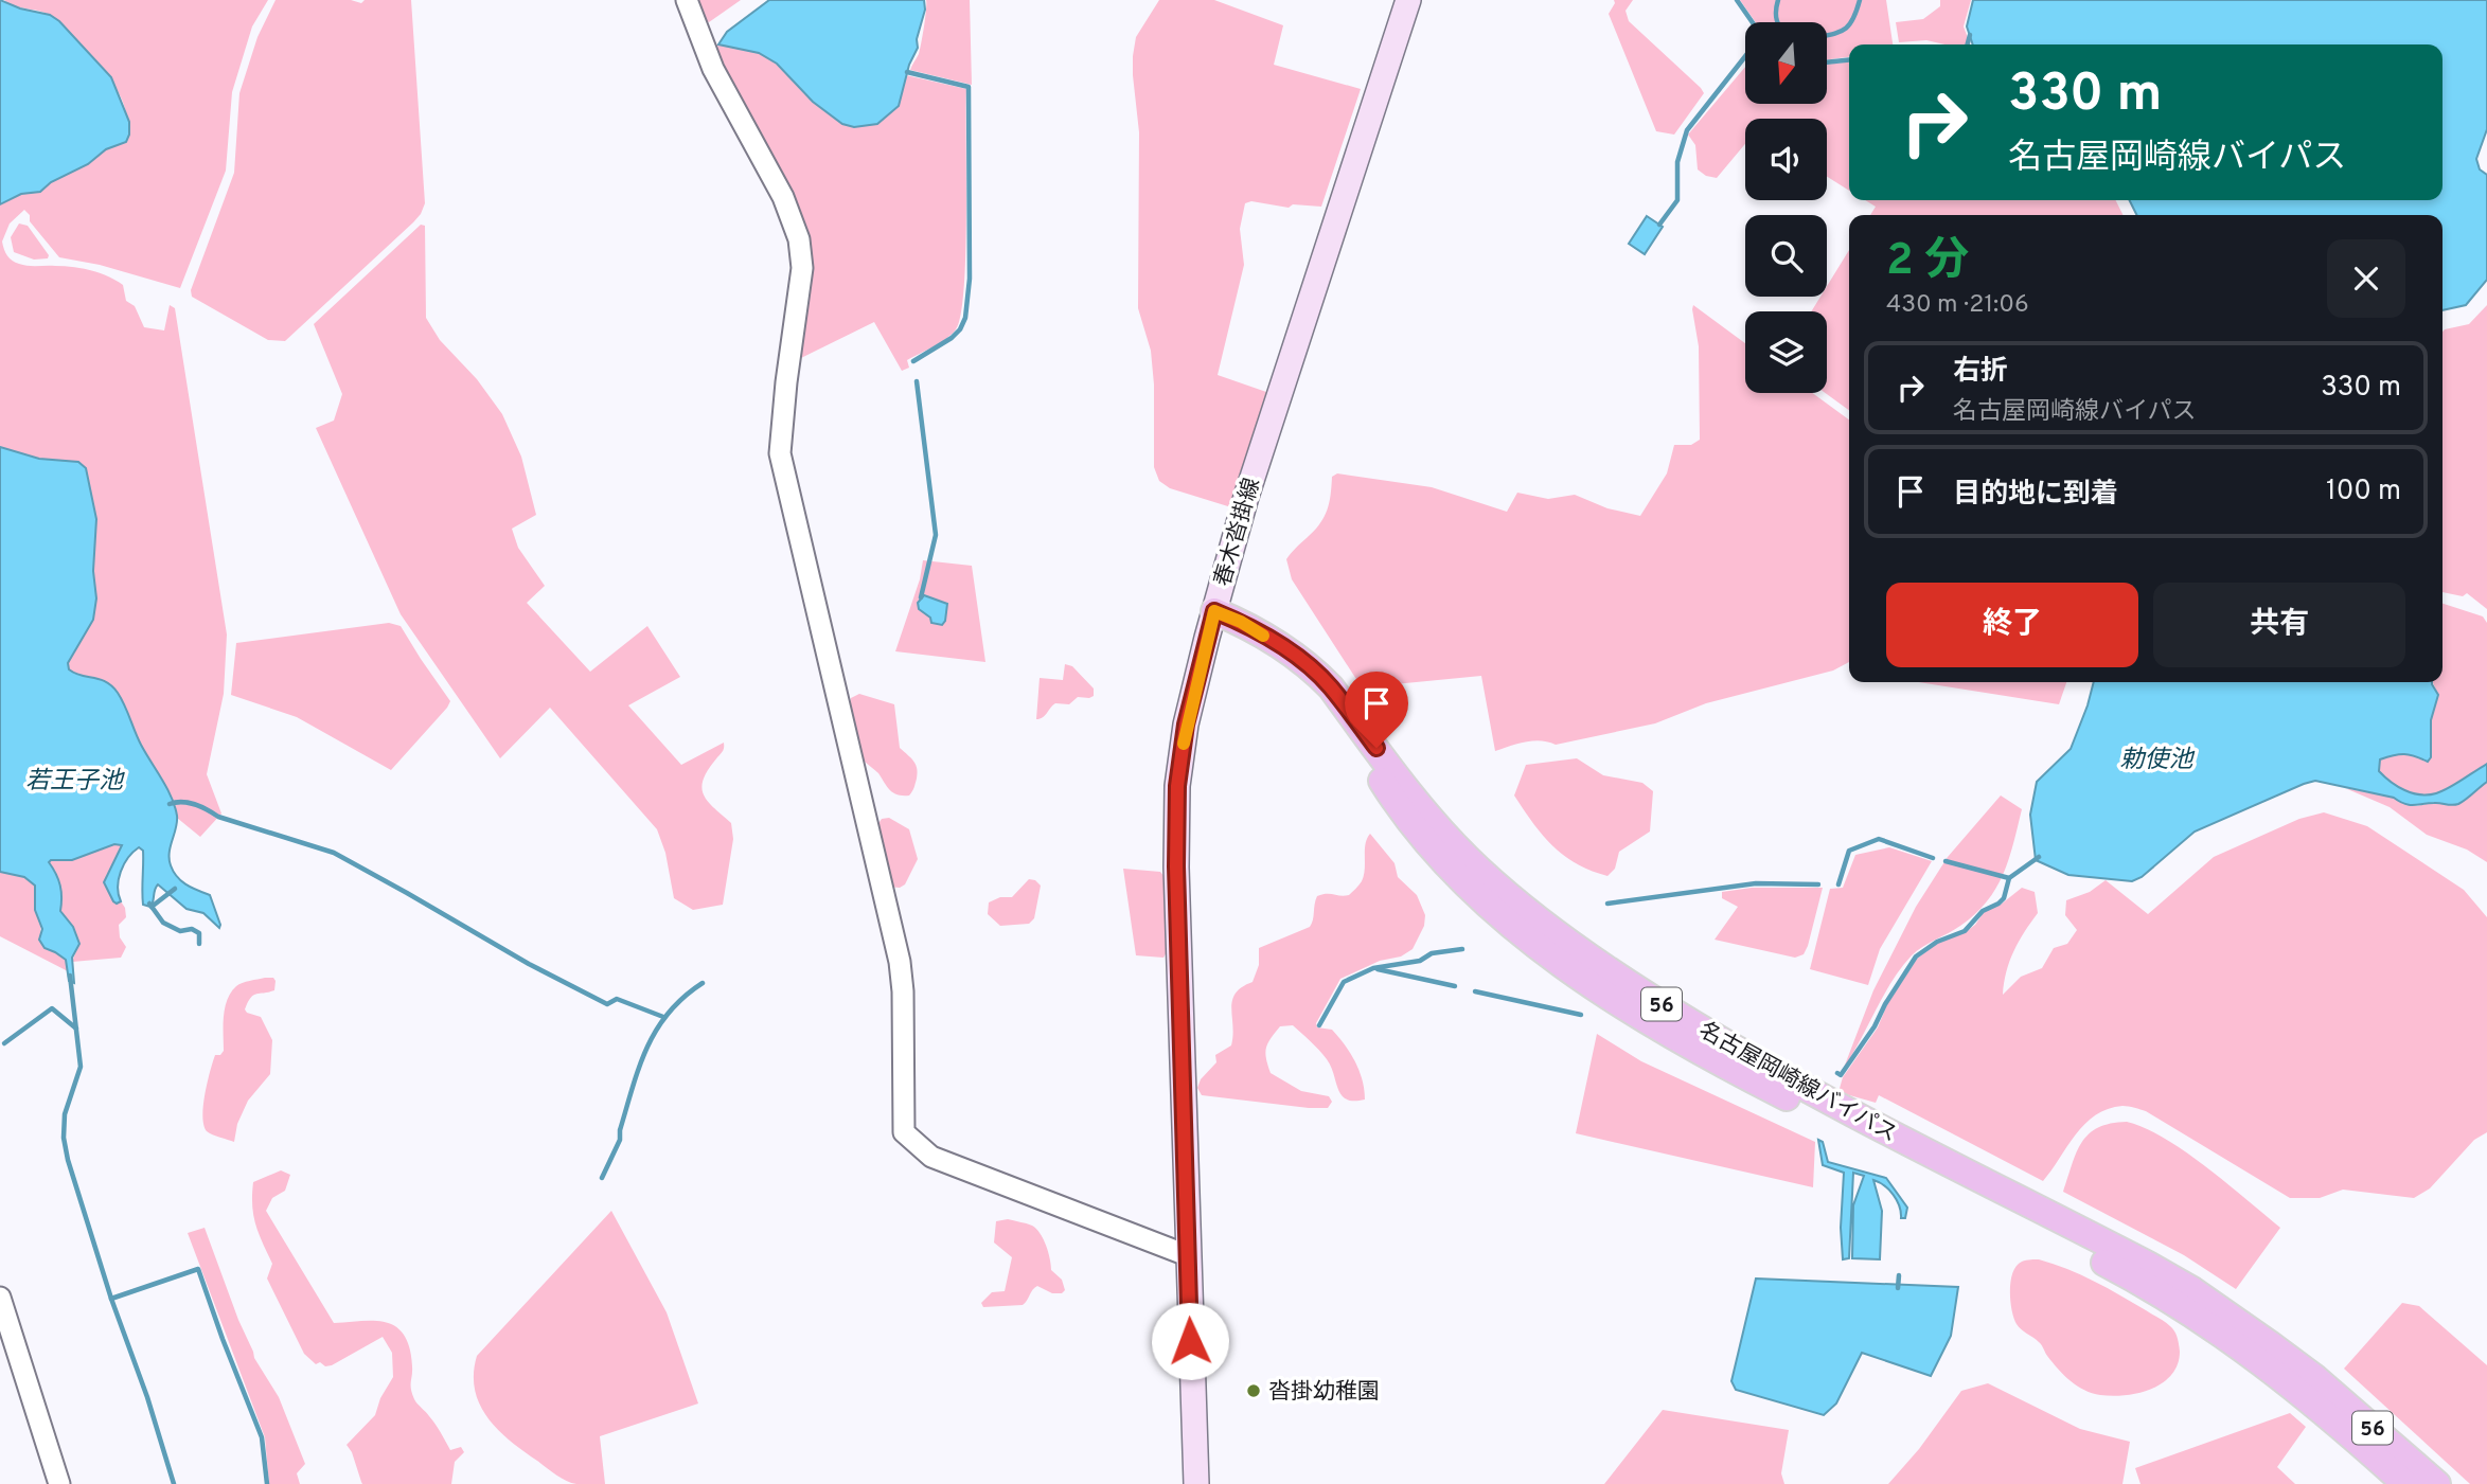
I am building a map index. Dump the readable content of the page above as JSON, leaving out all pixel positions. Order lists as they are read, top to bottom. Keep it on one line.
{"streets":{"main road":["春木沓掛線","56","名古屋岡崎線バイパス"]},"crossings":[["春木沓掛線","名古屋岡崎線バイパス"]],"water":["勅使池","若王子池"],"places":["沓掛幼稚園"],"north":"bottom","page":{"turn":["330 m","名古屋岡崎線バイパス"],"heading":["2 分","430 m · 21:06"],"list":[{"name":"右折","note":"名古屋岡崎線バイパス","value":"330 m"},{"name":"目的地に到着","value":"100 m"}],"buttons":["終了","共有"]}}
